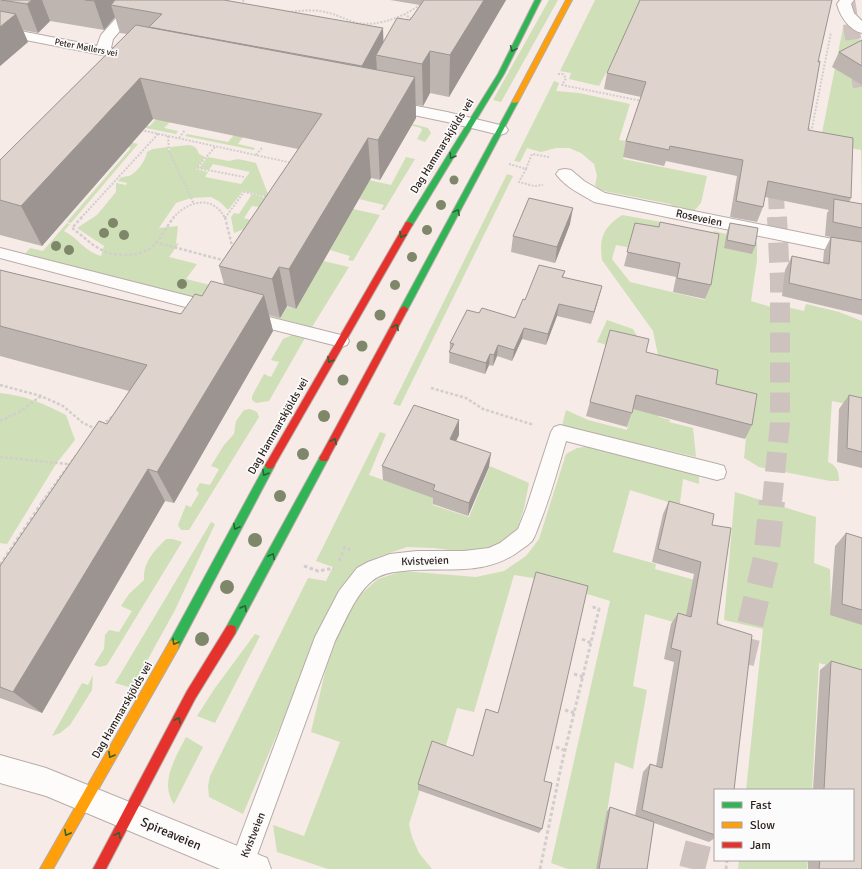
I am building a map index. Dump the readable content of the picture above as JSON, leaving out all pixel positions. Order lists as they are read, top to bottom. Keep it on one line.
{"streets":{"main road":["Dag Hammarskjölds vei"],"street":["Peter Møllers vei","Roseveien","Spireaveien"],"lane":["Kvistveien"]},"crossings":[["Dag Hammarskjölds vei","Spireaveien"],["Kvistveien","Spireaveien"]],"legend":["Fast","Slow","Jam"]}
